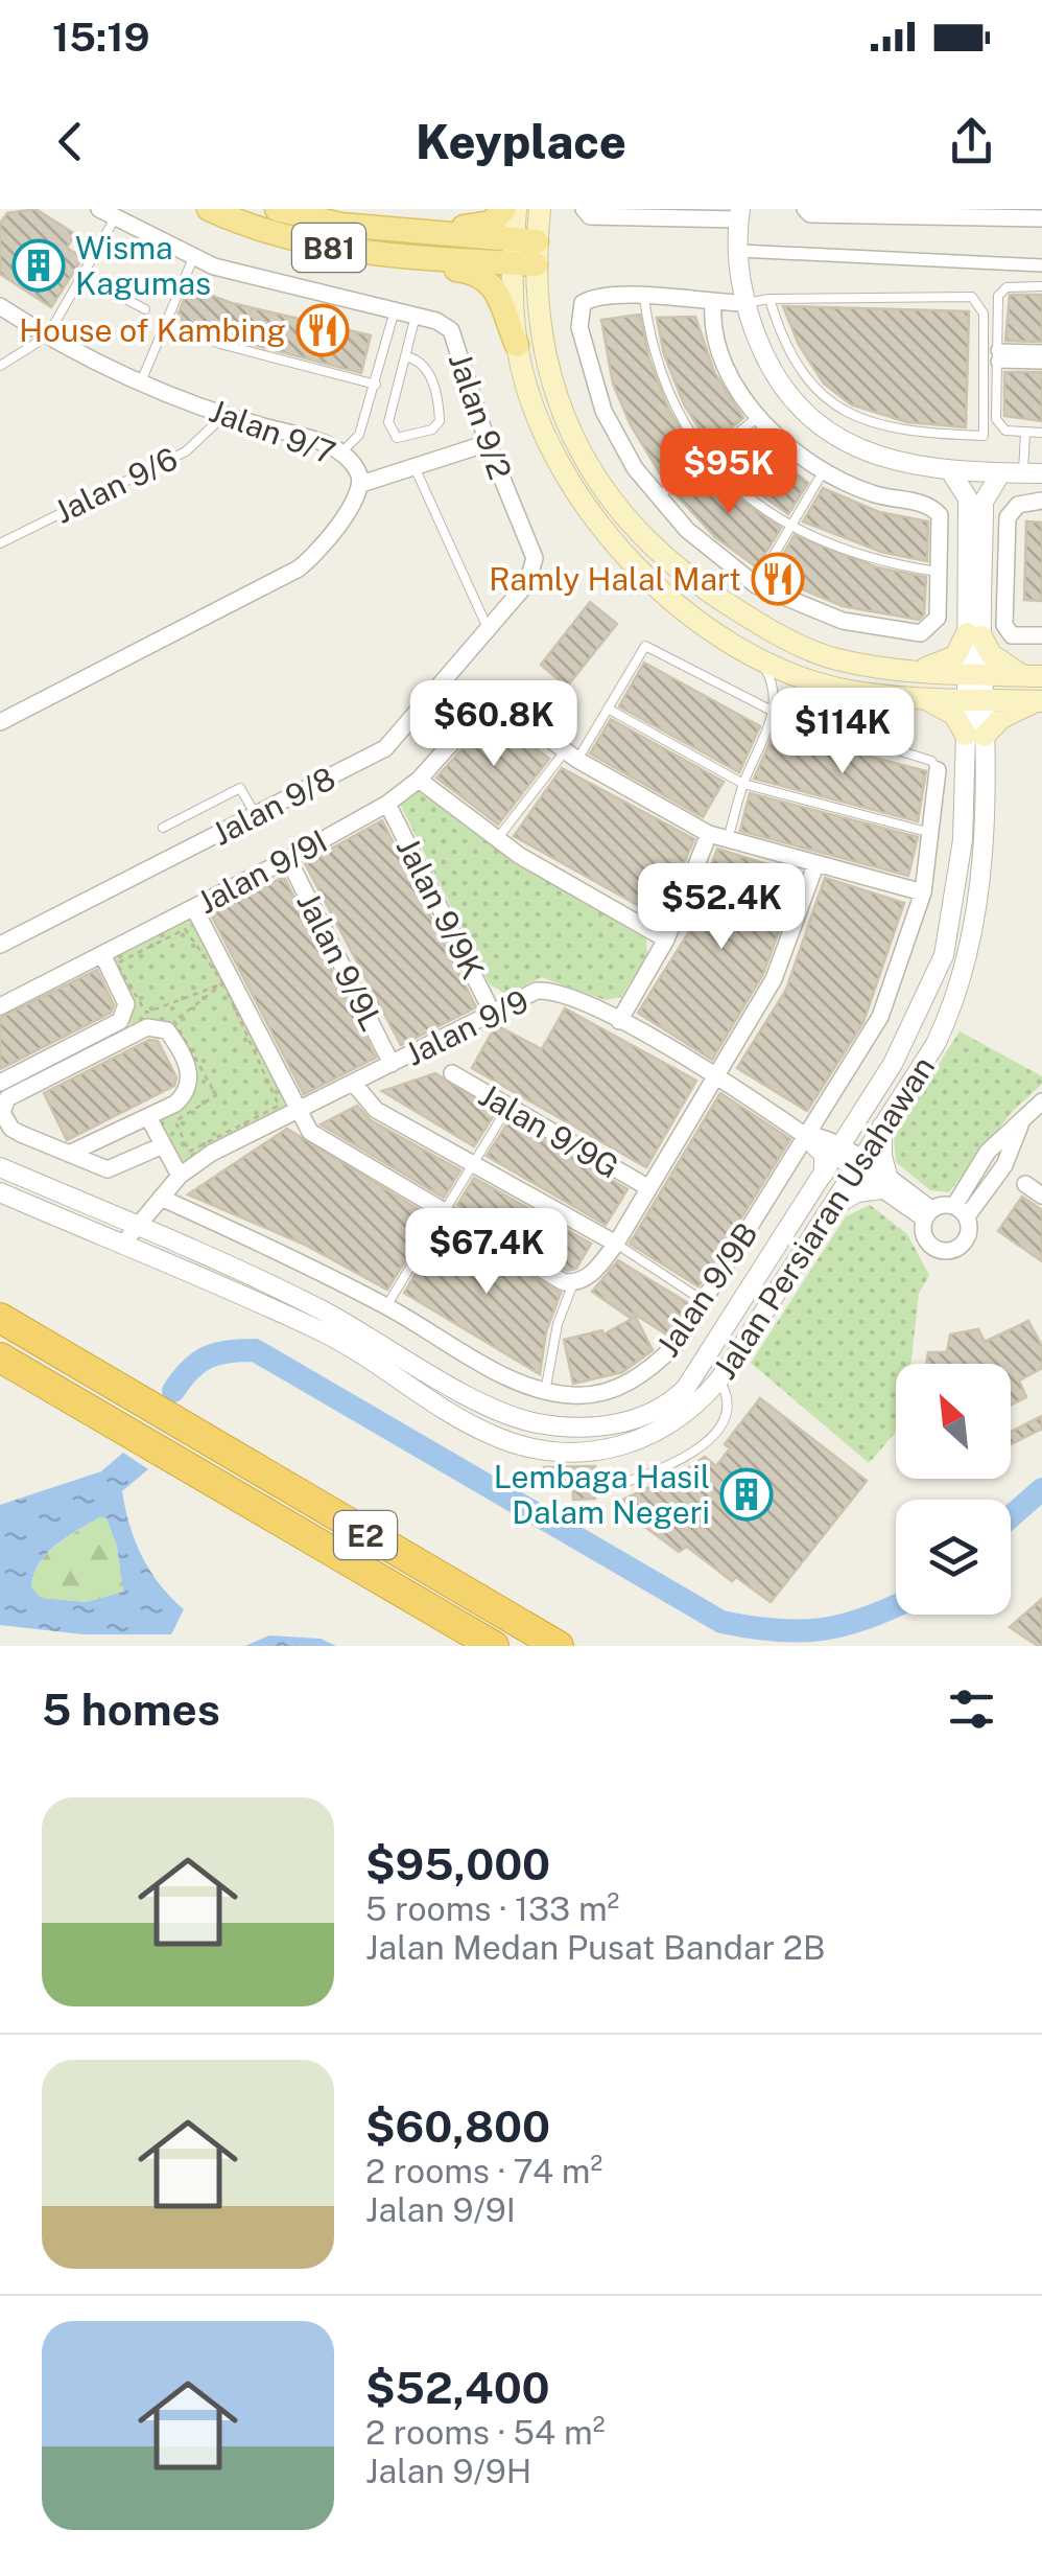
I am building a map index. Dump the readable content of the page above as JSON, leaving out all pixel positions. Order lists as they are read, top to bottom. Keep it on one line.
{"streets":{"highway":["E2"],"main road":["B81"],"street":["Jalan 9/2","Jalan 9/7","Jalan 9/8","Jalan 9/9I","Jalan 9/9K","Jalan 9/9L","Jalan 9/9","Jalan 9/9G","Jalan Persiaran Usahawan","Jalan 9/9B"],"lane":["Jalan 9/6"]},"crossings":[["Jalan 9/2","Jalan 9/8"],["Jalan 9/7","Jalan 9/6"],["Jalan 9/9I","Jalan 9/9K"],["Jalan 9/9I","Jalan 9/9L"],["Jalan 9/9K","Jalan 9/9"],["Jalan 9/9L","Jalan 9/9"],["Jalan 9/9","Jalan Persiaran Usahawan"],["Jalan 9/9","Jalan 9/9B"]],"places":{"building":["Wisma Kagumas","Lembaga Hasil Dalam Negeri"],"restaurant":["House of Kambing","Ramly Halal Mart"]},"north":"top left","page":{"status":"15:19","header":"Keyplace","price":["$95K","$60.8K","$114K","$52.4K","$67.4K"],"heading":"5 homes","list":[{"name":"$95,000","note":"5 rooms · 133 m² · Jalan Medan Pusat Bandar 2B"},{"name":"$60,800","note":"2 rooms · 74 m² · Jalan 9/9I"},{"name":"$52,400","note":"2 rooms · 54 m² · Jalan 9/9H"}]}}
